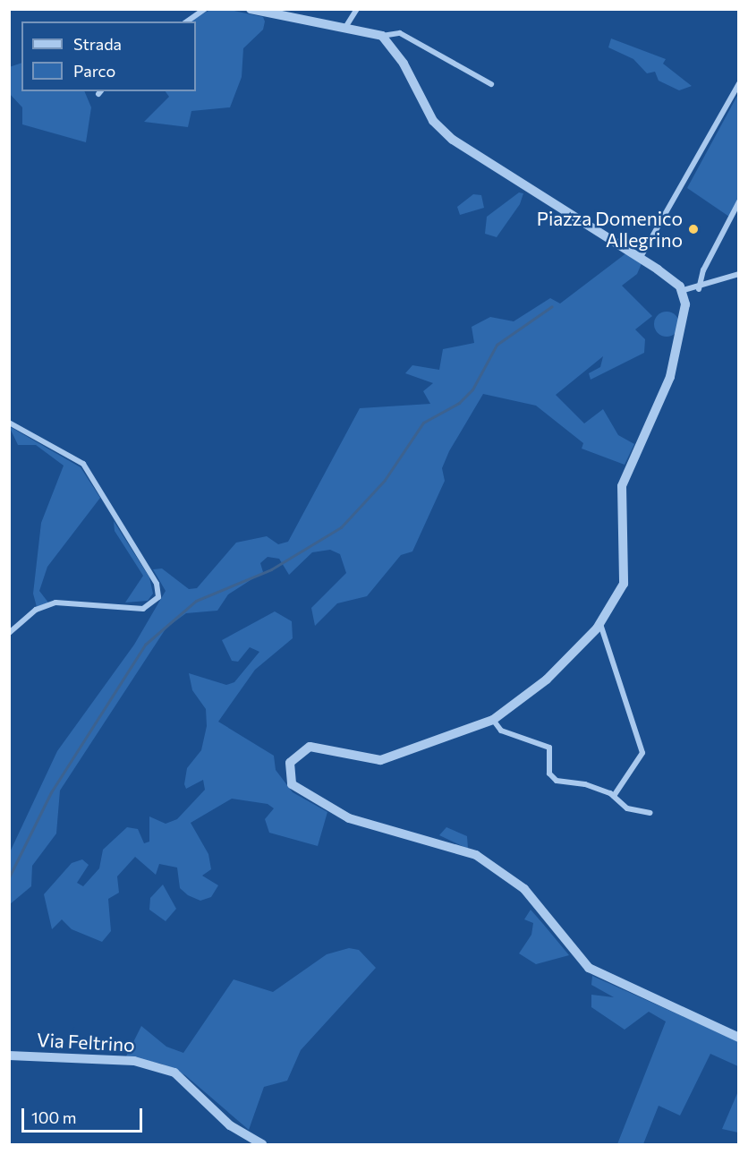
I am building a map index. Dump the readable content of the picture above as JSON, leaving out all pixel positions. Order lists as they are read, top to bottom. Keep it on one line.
{"streets":{"street":["Via Feltrino"]},"places":["Piazza Domenico Allegrino"],"legend":["Strada","Parco"],"scale_bar":"100 m"}
